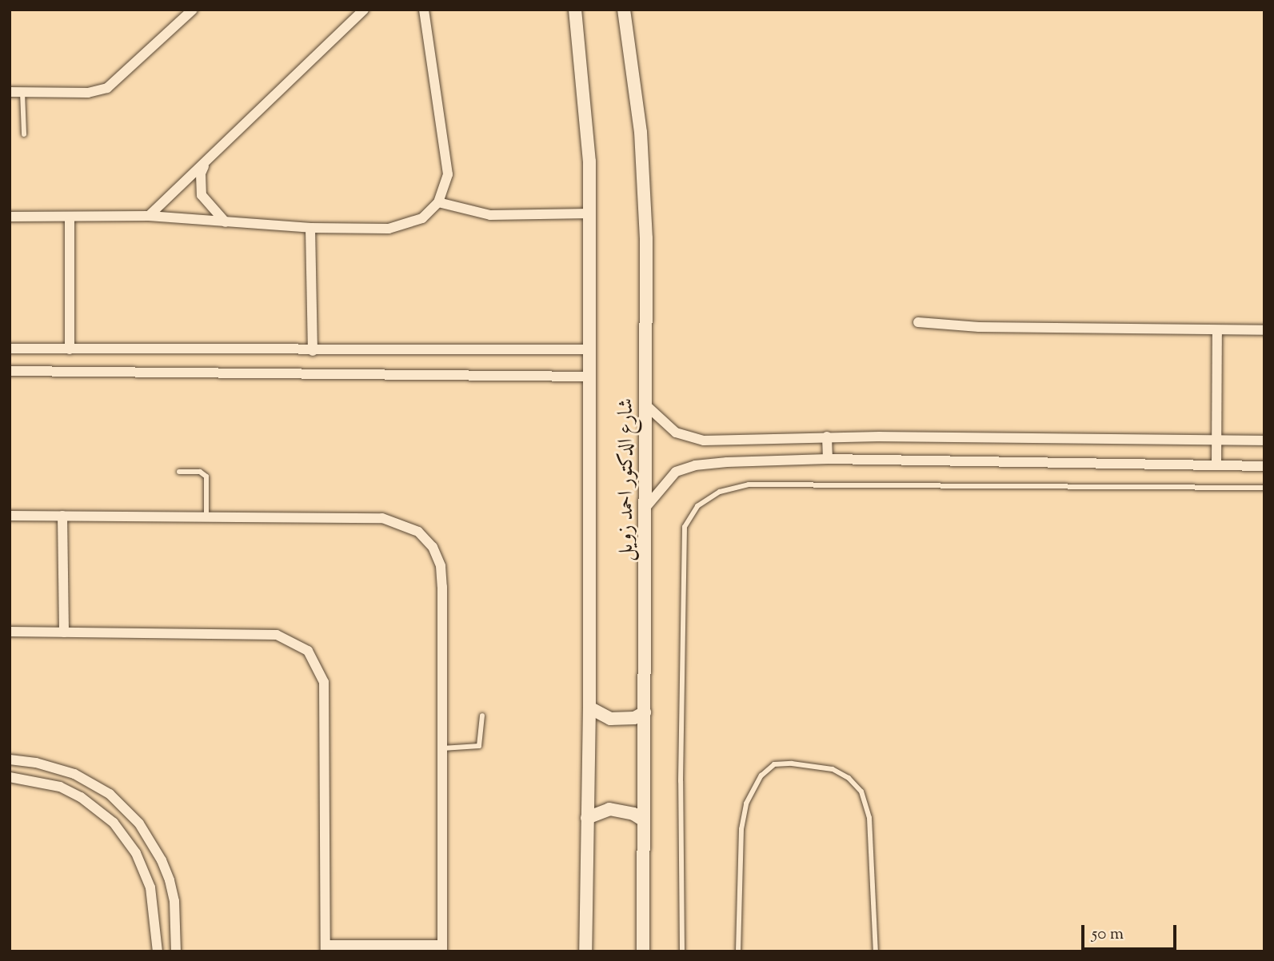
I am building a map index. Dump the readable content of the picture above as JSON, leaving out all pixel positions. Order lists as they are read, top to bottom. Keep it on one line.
{"streets":{"street":["شارع الدكتور احمد زويل"]},"scale_bar":"50 m"}
